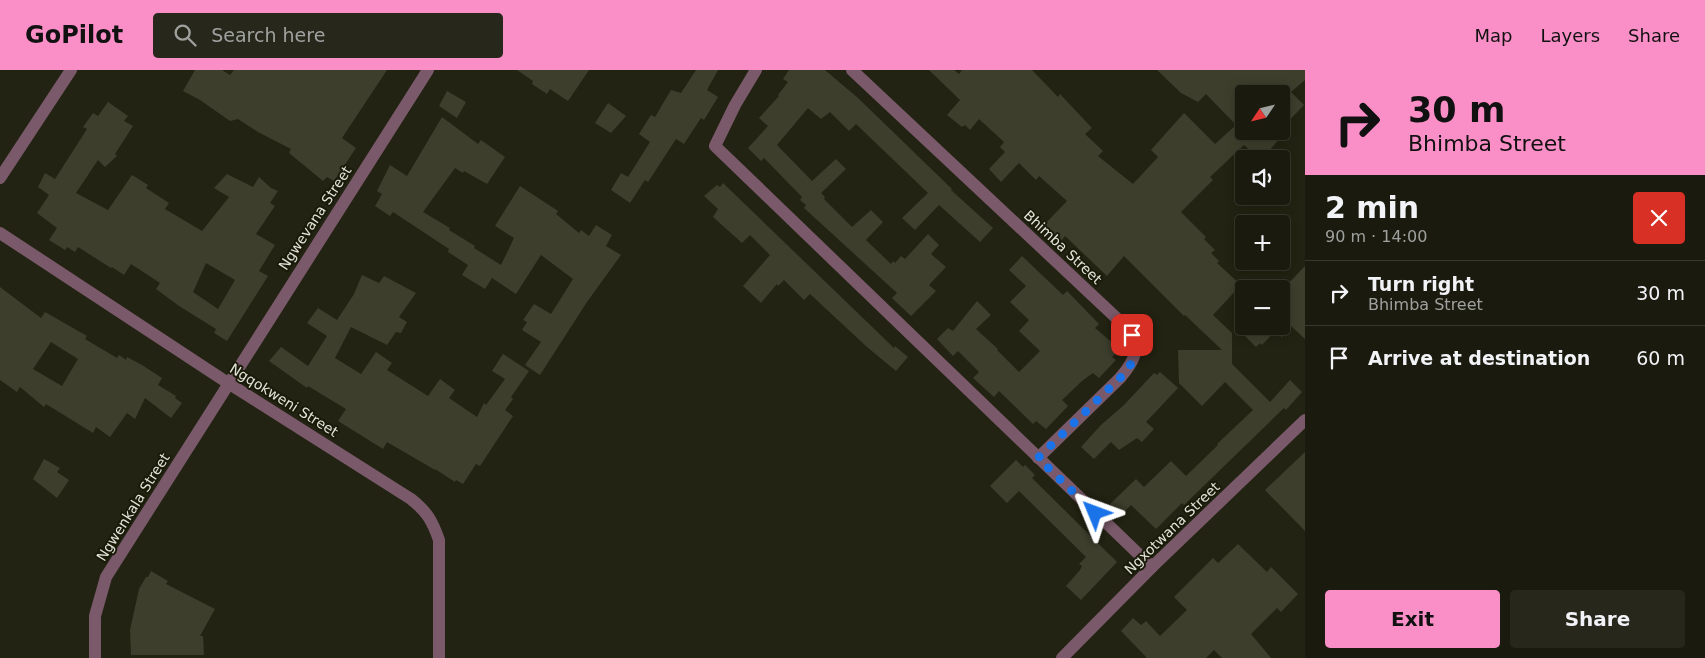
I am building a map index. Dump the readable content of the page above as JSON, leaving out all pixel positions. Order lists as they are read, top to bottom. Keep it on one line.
{"streets":{"street":["Ngwevana Street","Bhimba Street","Ngqokweni Street","Ngwenkala Street","Ngxotwana Street"]},"crossings":[["Ngwevana Street","Ngqokweni Street"],["Ngwevana Street","Ngwenkala Street"],["Ngqokweni Street","Ngwenkala Street"]],"north":"bottom left","page":{"header":"GoPilot","search":"Search here","nav":["Map","Layers","Share"],"turn":["30 m","Bhimba Street"],"map_buttons":["+","−"],"heading":["2 min","90 m · 14:00"],"list":[{"name":"Turn right","note":"Bhimba Street","value":"30 m"},{"name":"Arrive at destination","value":"60 m"}],"buttons":["Exit","Share"]}}
